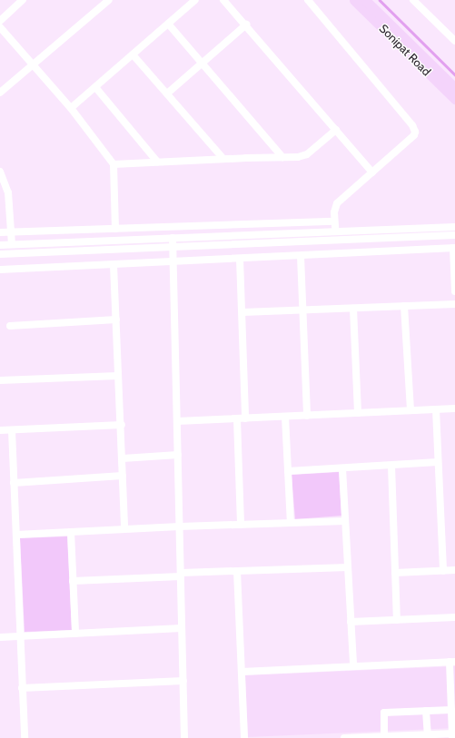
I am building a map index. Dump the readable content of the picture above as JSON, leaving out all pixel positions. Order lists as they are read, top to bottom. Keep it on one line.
{"streets":{"main road":["Sonipat Road"]}}
